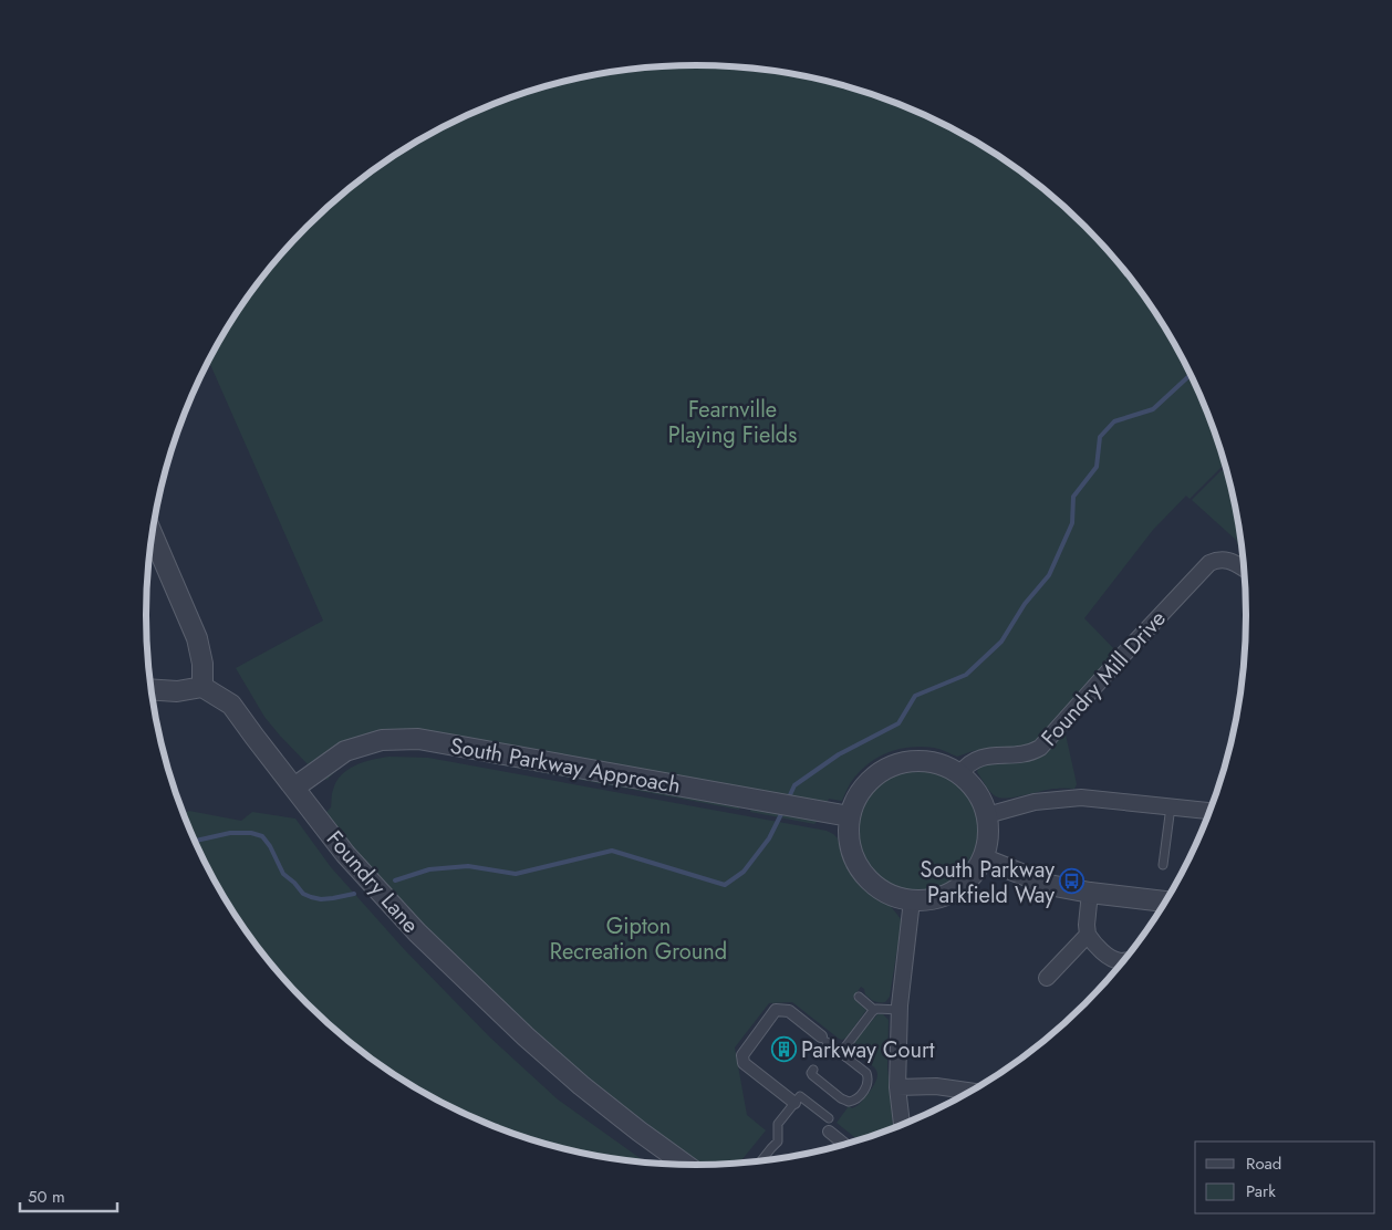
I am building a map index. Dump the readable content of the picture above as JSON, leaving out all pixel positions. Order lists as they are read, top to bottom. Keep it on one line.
{"streets":{"street":["Foundry Mill Drive","South Parkway Approach","Foundry Lane"]},"crossings":[["Foundry Mill Drive","South Parkway Approach"],["South Parkway Approach","Foundry Lane"]],"parks":["Fearnville Playing Fields","Gipton Recreation Ground"],"places":{"bus stop":["South Parkway Parkfield Way"],"building":["Parkway Court"]},"legend":["Road","Park"],"scale_bar":"50 m"}
